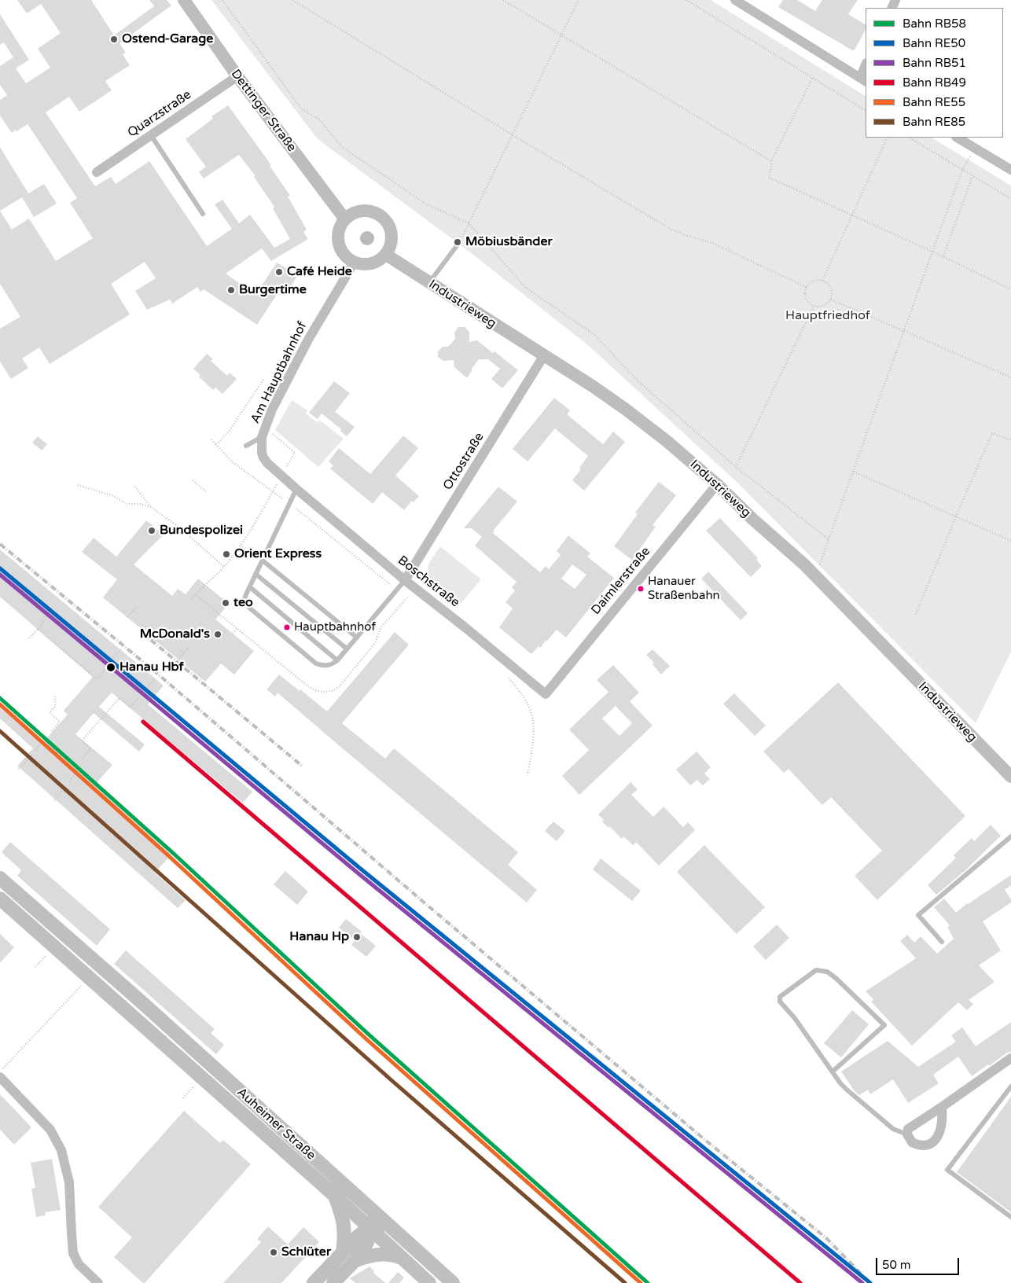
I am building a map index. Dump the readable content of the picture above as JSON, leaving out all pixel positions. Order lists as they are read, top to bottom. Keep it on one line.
{"streets":{"main road":["Auheimer Straße"],"street":["Dettinger Straße","Quarzstraße","Industrieweg","Am Hauptbahnhof","Ottostraße","Daimlerstraße","Boschstraße"]},"crossings":[["Dettinger Straße","Quarzstraße"],["Dettinger Straße","Industrieweg"],["Dettinger Straße","Am Hauptbahnhof"],["Industrieweg","Am Hauptbahnhof"],["Industrieweg","Ottostraße"],["Industrieweg","Daimlerstraße"],["Am Hauptbahnhof","Boschstraße"],["Ottostraße","Boschstraße"],["Daimlerstraße","Boschstraße"]],"parks":["Hauptfriedhof"],"places":["Ostend-Garage","Möbiusbänder","Café Heide","Burgertime","Bundespolizei","Orient Express","Hanauer Straßenbahn","teo","Hauptbahnhof","McDonald's","Hanau Hbf","Hanau Hp","Schlüter"],"lines":["rail line RE50","rail line RB51","rail line RB58","rail line RE55","rail line RB49","rail line RE85"],"legend":["Bahn RB58","Bahn RE50","Bahn RB51","Bahn RB49","Bahn RE55","Bahn RE85"],"scale_bar":"50 m"}
